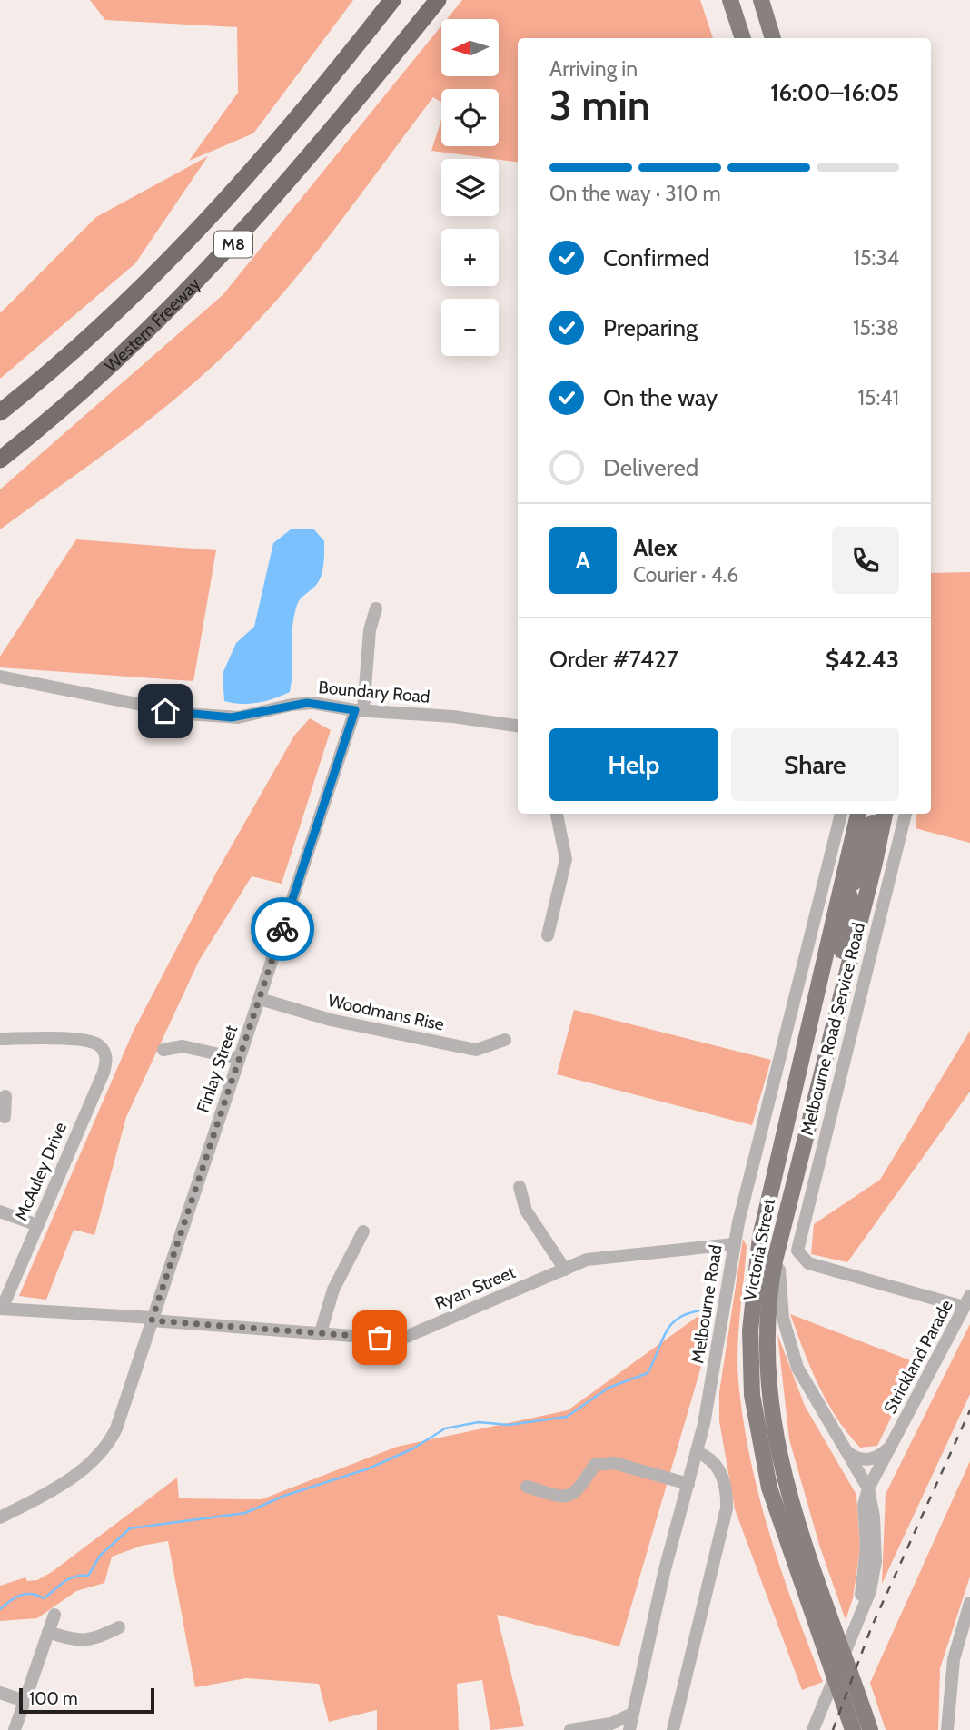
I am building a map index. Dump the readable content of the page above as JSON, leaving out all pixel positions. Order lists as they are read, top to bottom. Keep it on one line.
{"streets":{"highway":["M8","Western Freeway"],"main road":["Victoria Street"],"street":["Boundary Road","Woodmans Rise","Melbourne Road Service Road","Finlay Street","McAuley Drive","Ryan Street","Melbourne Road","Strickland Parade"]},"crossings":[["Boundary Road","Finlay Street"],["Woodmans Rise","Finlay Street"],["Melbourne Road Service Road","Strickland Parade"],["Finlay Street","Ryan Street"],["McAuley Drive","Ryan Street"],["Victoria Street","Melbourne Road"],["Ryan Street","Melbourne Road"]],"scale_bar":"100 m","north":"left","page":{"map_buttons":["+","−"],"heading":["3 min","Arriving in","16:00–16:05"],"panel":["Alex","Courier · 4.6","Order #7427","$42.43"],"bar":"On the way · 310 m","list":[["Confirmed","15:34"],["Preparing","15:38"],["On the way","15:41"],"Delivered"],"round":"A","buttons":["Help","Share"],"scale":"100 m"}}
